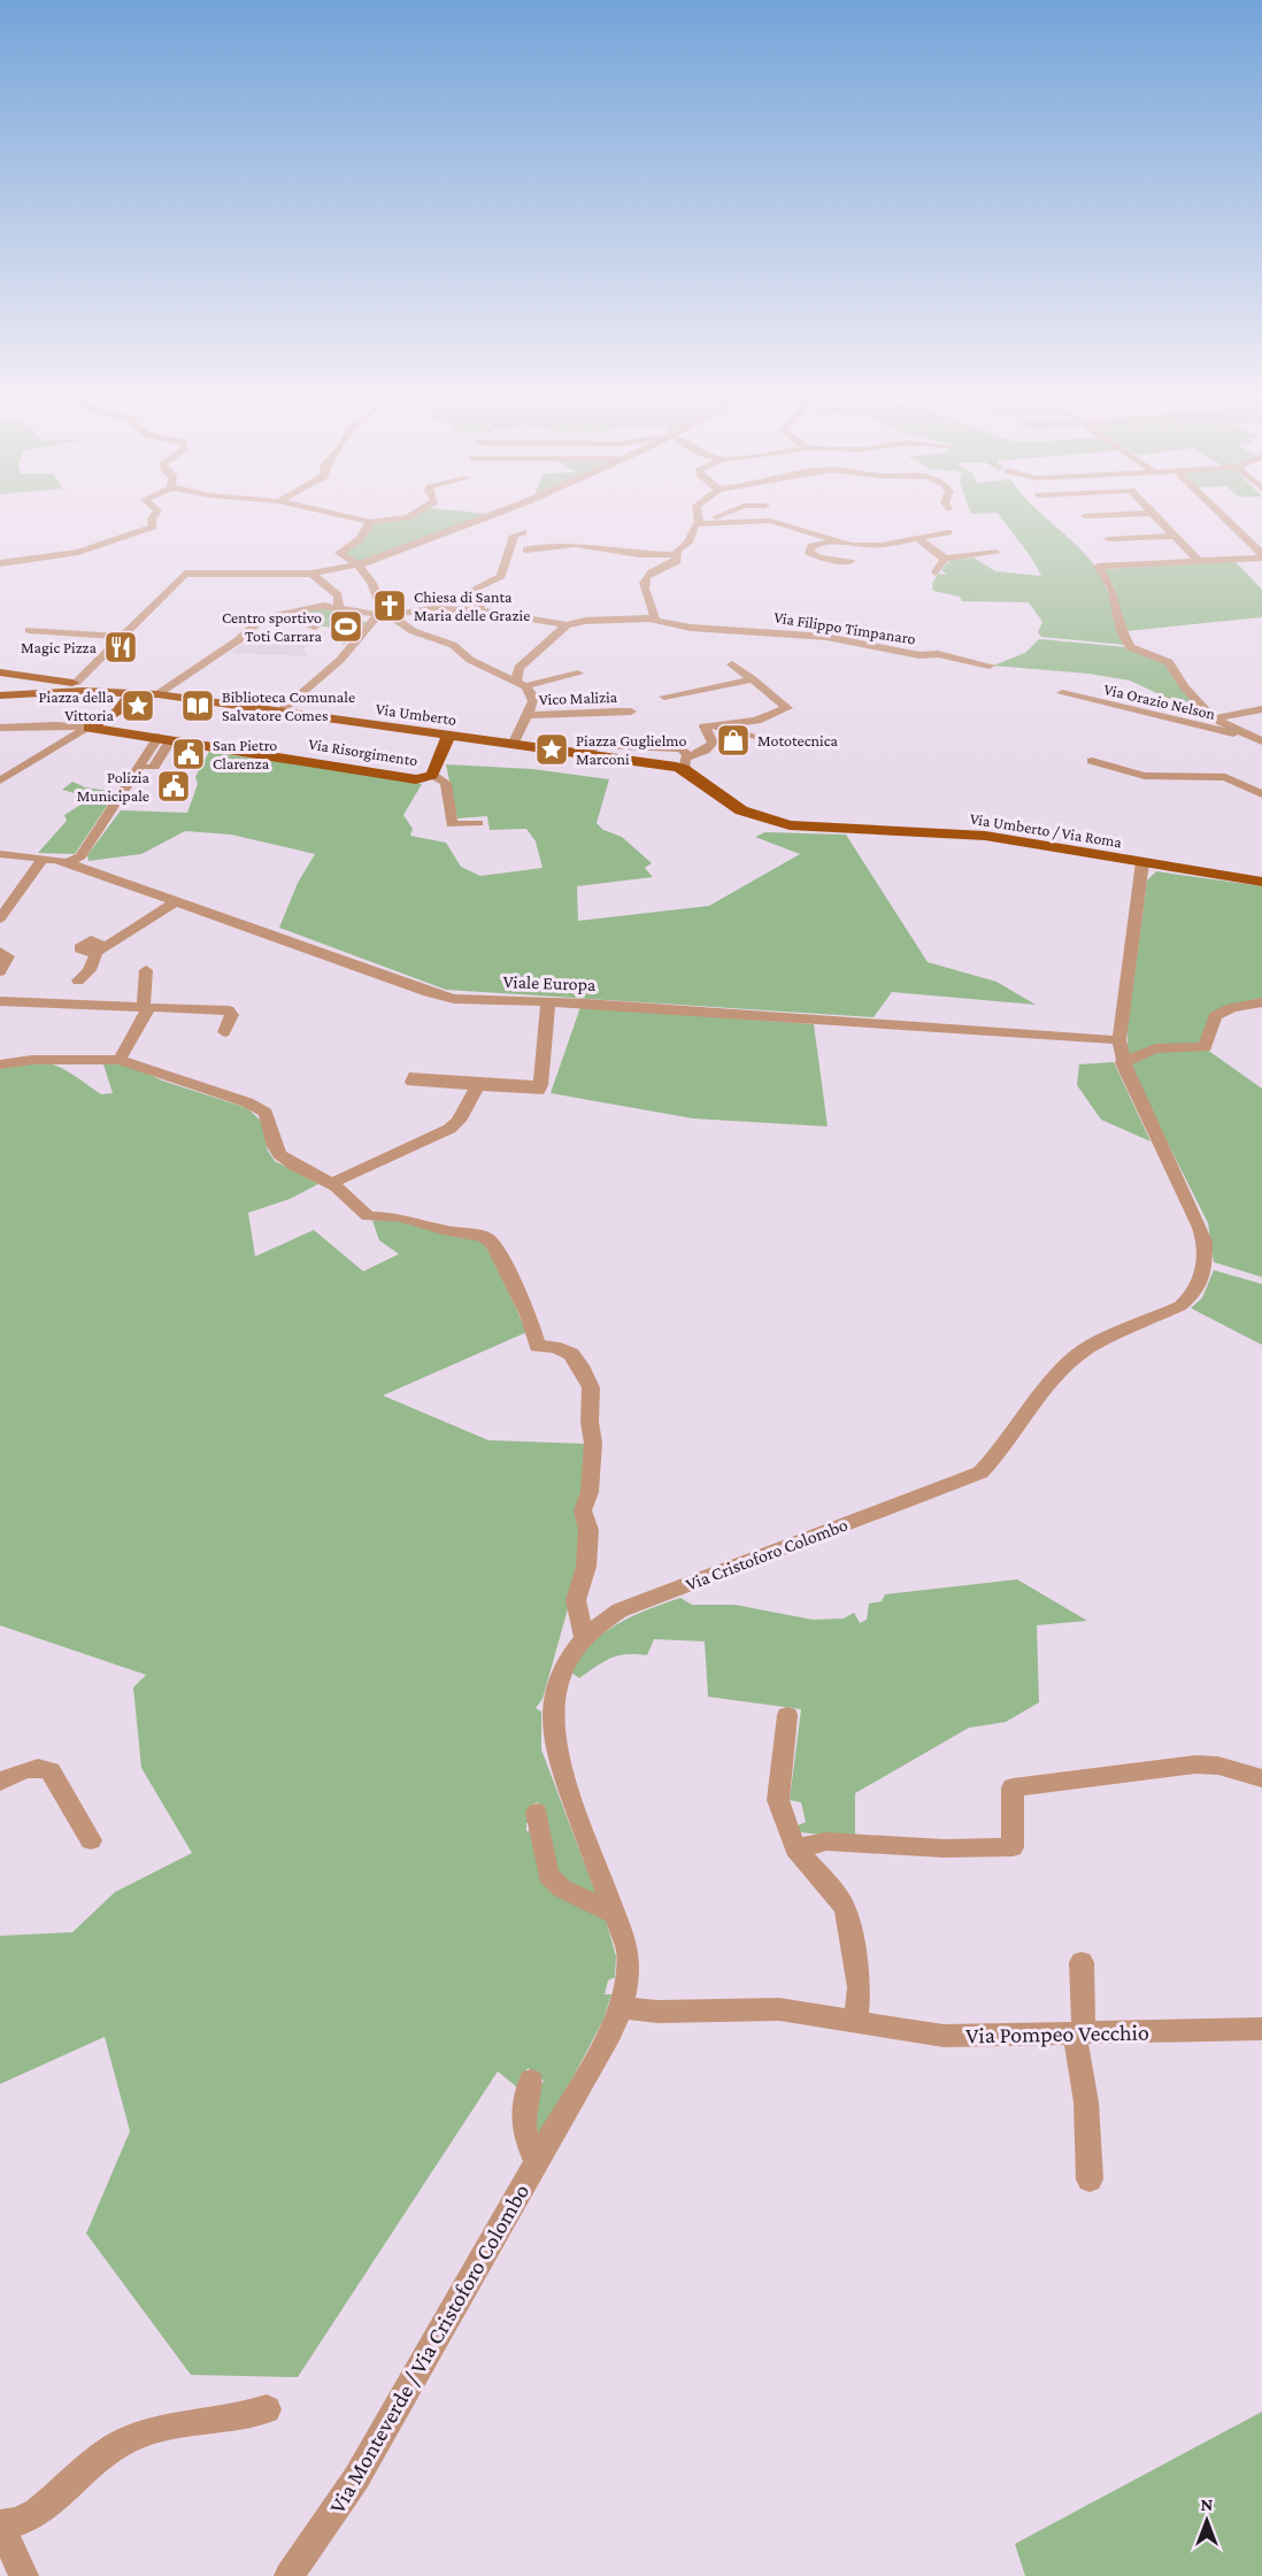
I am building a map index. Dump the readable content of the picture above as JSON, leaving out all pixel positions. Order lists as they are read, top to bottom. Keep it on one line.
{"streets":{"main road":["Via Umberto","Via Risorgimento","Via Umberto / Via Roma"],"street":["Via Filippo Timpanaro","Vico Malizia","Via Orazio Nelson","Viale Europa","Via Cristoforo Colombo","Via Pompeo Vecchio","Via Monteverde / Via Cristoforo Colombo"]},"crossings":[["Via Umberto","Via Risorgimento"],["Via Umberto","Via Umberto / Via Roma"],["Via Pompeo Vecchio","Via Monteverde / Via Cristoforo Colombo"]],"places":{"church":["Chiesa di Santa Maria delle Grazie"],"sports":["Centro sportivo Toti Carrara"],"restaurant":["Magic Pizza"],"place":["Piazza della Vittoria","Piazza Guglielmo Marconi"],"library":["Biblioteca Comunale Salvatore Comes"],"shop":["Mototecnica"],"public building":["San Pietro Clarenza","Polizia Municipale"]},"north":"top"}
